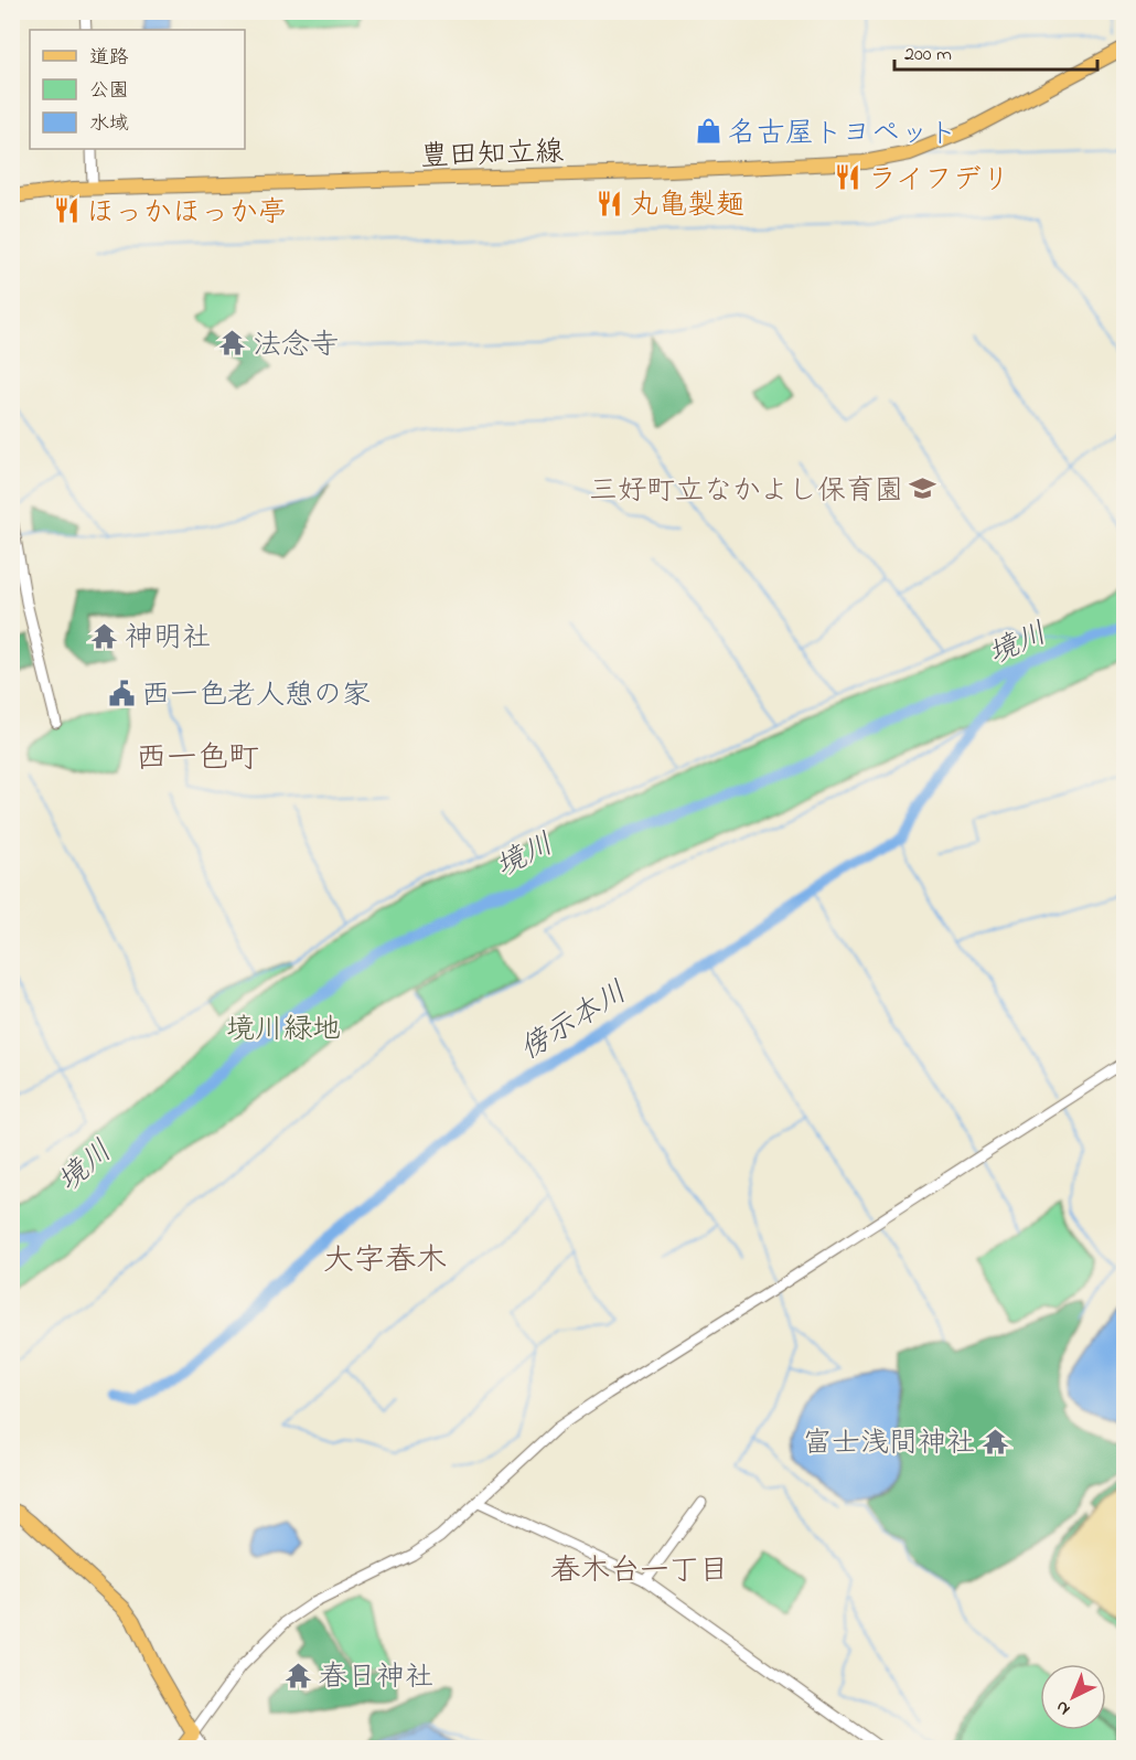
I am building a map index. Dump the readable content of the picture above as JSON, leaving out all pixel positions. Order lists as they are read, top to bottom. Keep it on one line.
{"streets":{"main road":["豊田知立線"]},"districts":["西一色町","大字春木","春木台一丁目"],"water":["境川","傍示本川"],"parks":["境川緑地"],"places":{"shop":["名古屋トヨペット"],"restaurant":["ライフデリ","丸亀製麺","ほっかほっか亭"],"temple":["法念寺","神明社","富士浅間神社","春日神社"],"school or university":["三好町立なかよし保育園"],"public building":["西一色老人憩の家"]},"legend":["道路","公園","水域"],"scale_bar":"200 m","north":"bottom left"}
